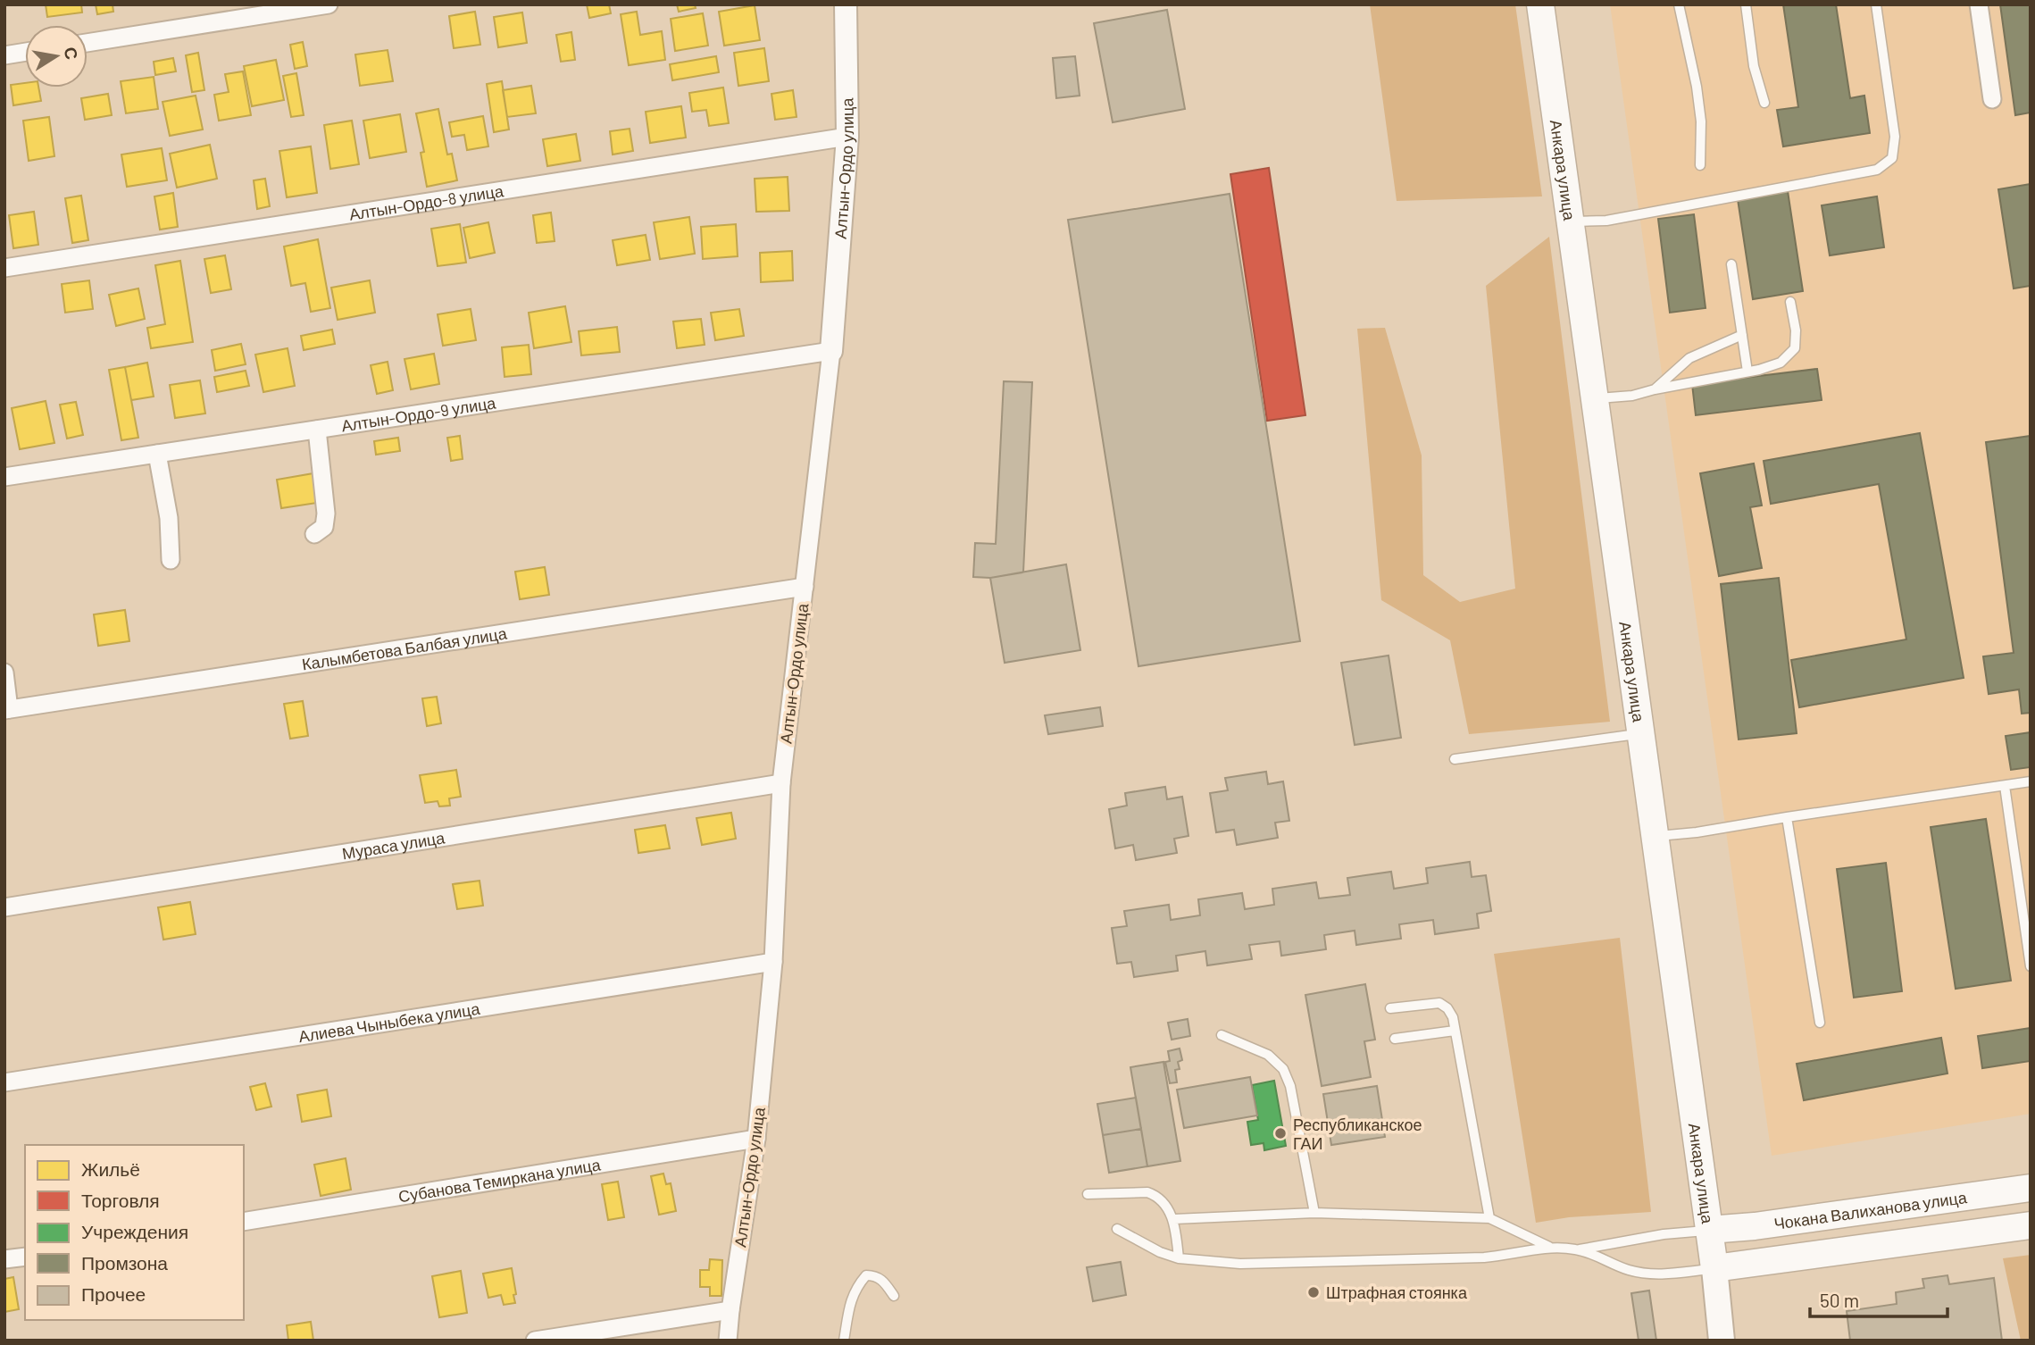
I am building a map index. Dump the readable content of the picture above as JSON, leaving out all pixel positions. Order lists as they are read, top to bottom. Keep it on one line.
{"streets":{"main road":["Анкара улица","Чокана Валиханова улица"],"street":["Алтын-Ордо улица","Алтын-Ордо-8 улица","Алтын-Ордо-9 улица","Калымбетова Балбая улица","Мураса улица","Алиева Чыныбека улица","Субанова Темиркана улица"]},"crossings":[["Алтын-Ордо улица","Алтын-Ордо-8 улица"],["Алтын-Ордо улица","Алтын-Ордо-9 улица"],["Алтын-Ордо улица","Калымбетова Балбая улица"],["Алтын-Ордо улица","Мураса улица"],["Алтын-Ордо улица","Алиева Чыныбека улица"],["Алтын-Ордо улица","Субанова Темиркана улица"],["Анкара улица","Чокана Валиханова улица"]],"places":["Республиканское ГАИ","Штрафная стоянка"],"legend":["Жильё","Торговля","Учреждения","Промзона","Прочее"],"scale_bar":"50 m","north":"right"}
